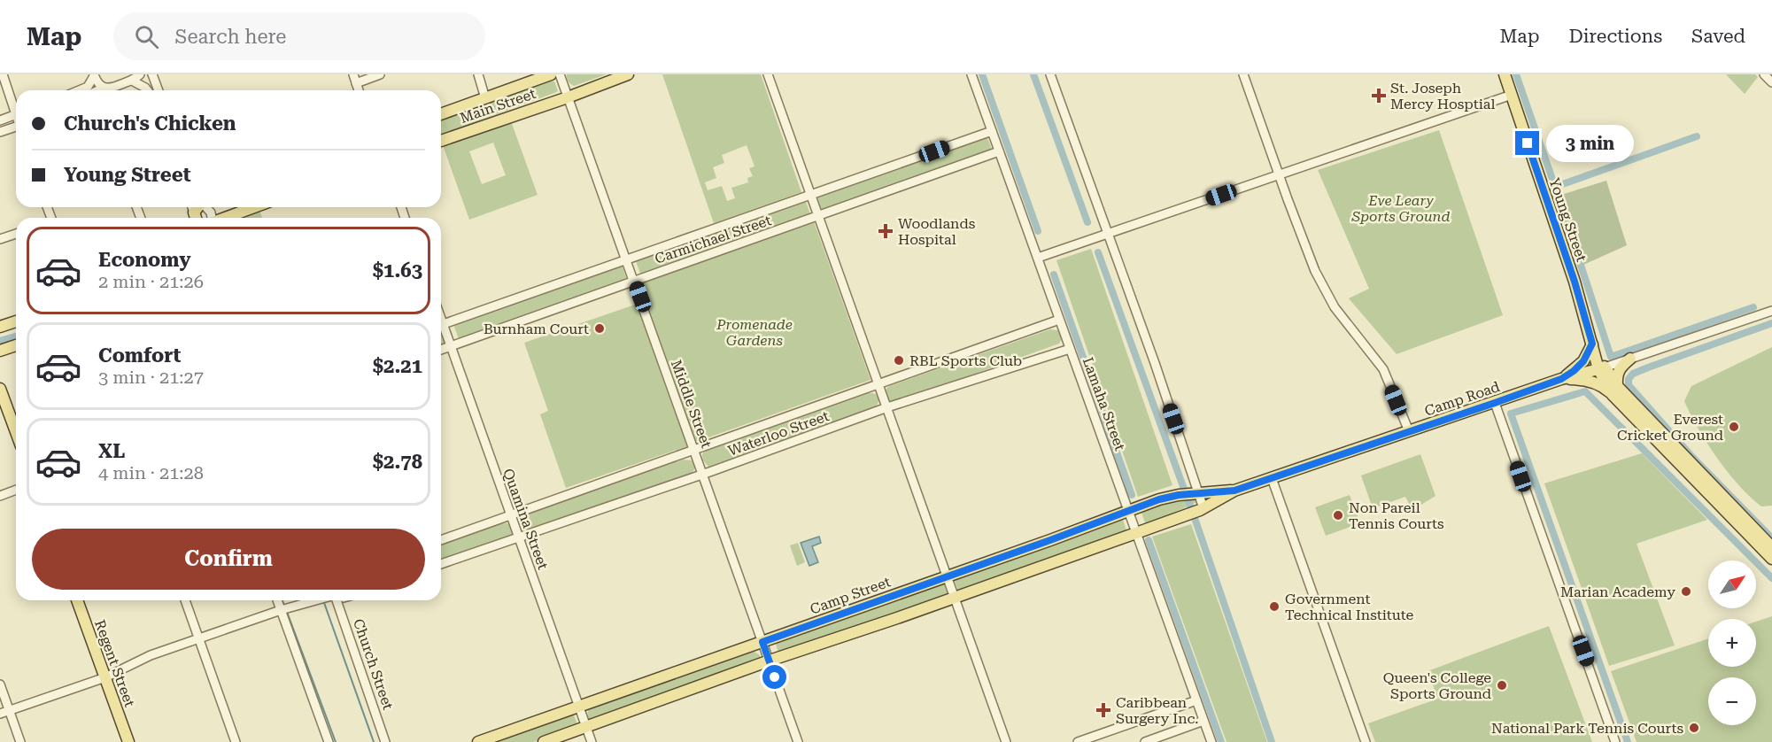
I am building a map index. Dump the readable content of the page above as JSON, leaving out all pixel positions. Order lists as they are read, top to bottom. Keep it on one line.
{"streets":{"main road":["Main Street","Young Street","Camp Road","Camp Street","Regent Street"],"street":["Carmichael Street","Middle Street","Lamaha Street","Waterloo Street","Quamina Street","Church Street"]},"crossings":[["Main Street","Middle Street"],["Young Street","Camp Road"],["Carmichael Street","Middle Street"],["Carmichael Street","Lamaha Street"],["Carmichael Street","Quamina Street"],["Camp Road","Lamaha Street"],["Camp Road","Camp Street"],["Middle Street","Waterloo Street"],["Middle Street","Camp Street"],["Lamaha Street","Waterloo Street"],["Lamaha Street","Camp Street"],["Waterloo Street","Quamina Street"],["Quamina Street","Camp Street"]],"parks":["Eve Leary Sports Ground","Promenade Gardens"],"places":{"health":["St. Joseph Mercy Hosptial","Woodlands Hospital","Caribbean Surgery Inc."],"other":["Burnham Court","RBL Sports Club","Everest Cricket Ground","Non Pareil Tennis Courts","Marian Academy","Government Technical Institute","Queen's College Sports Ground","National Park Tennis Courts"]},"north":"top right","page":{"header":"Map","search":"Search here","nav":["Map","Directions","Saved"],"banner":["Church's Chicken","Young Street"],"bubble":"3 min","list":[{"name":"Economy","note":"2 min · 21:26","value":"$1.63"},{"name":"Comfort","note":"3 min · 21:27","value":"$2.21"},{"name":"XL","note":"4 min · 21:28","value":"$2.78"}],"buttons":"Confirm","map_buttons":["+","−"]}}
